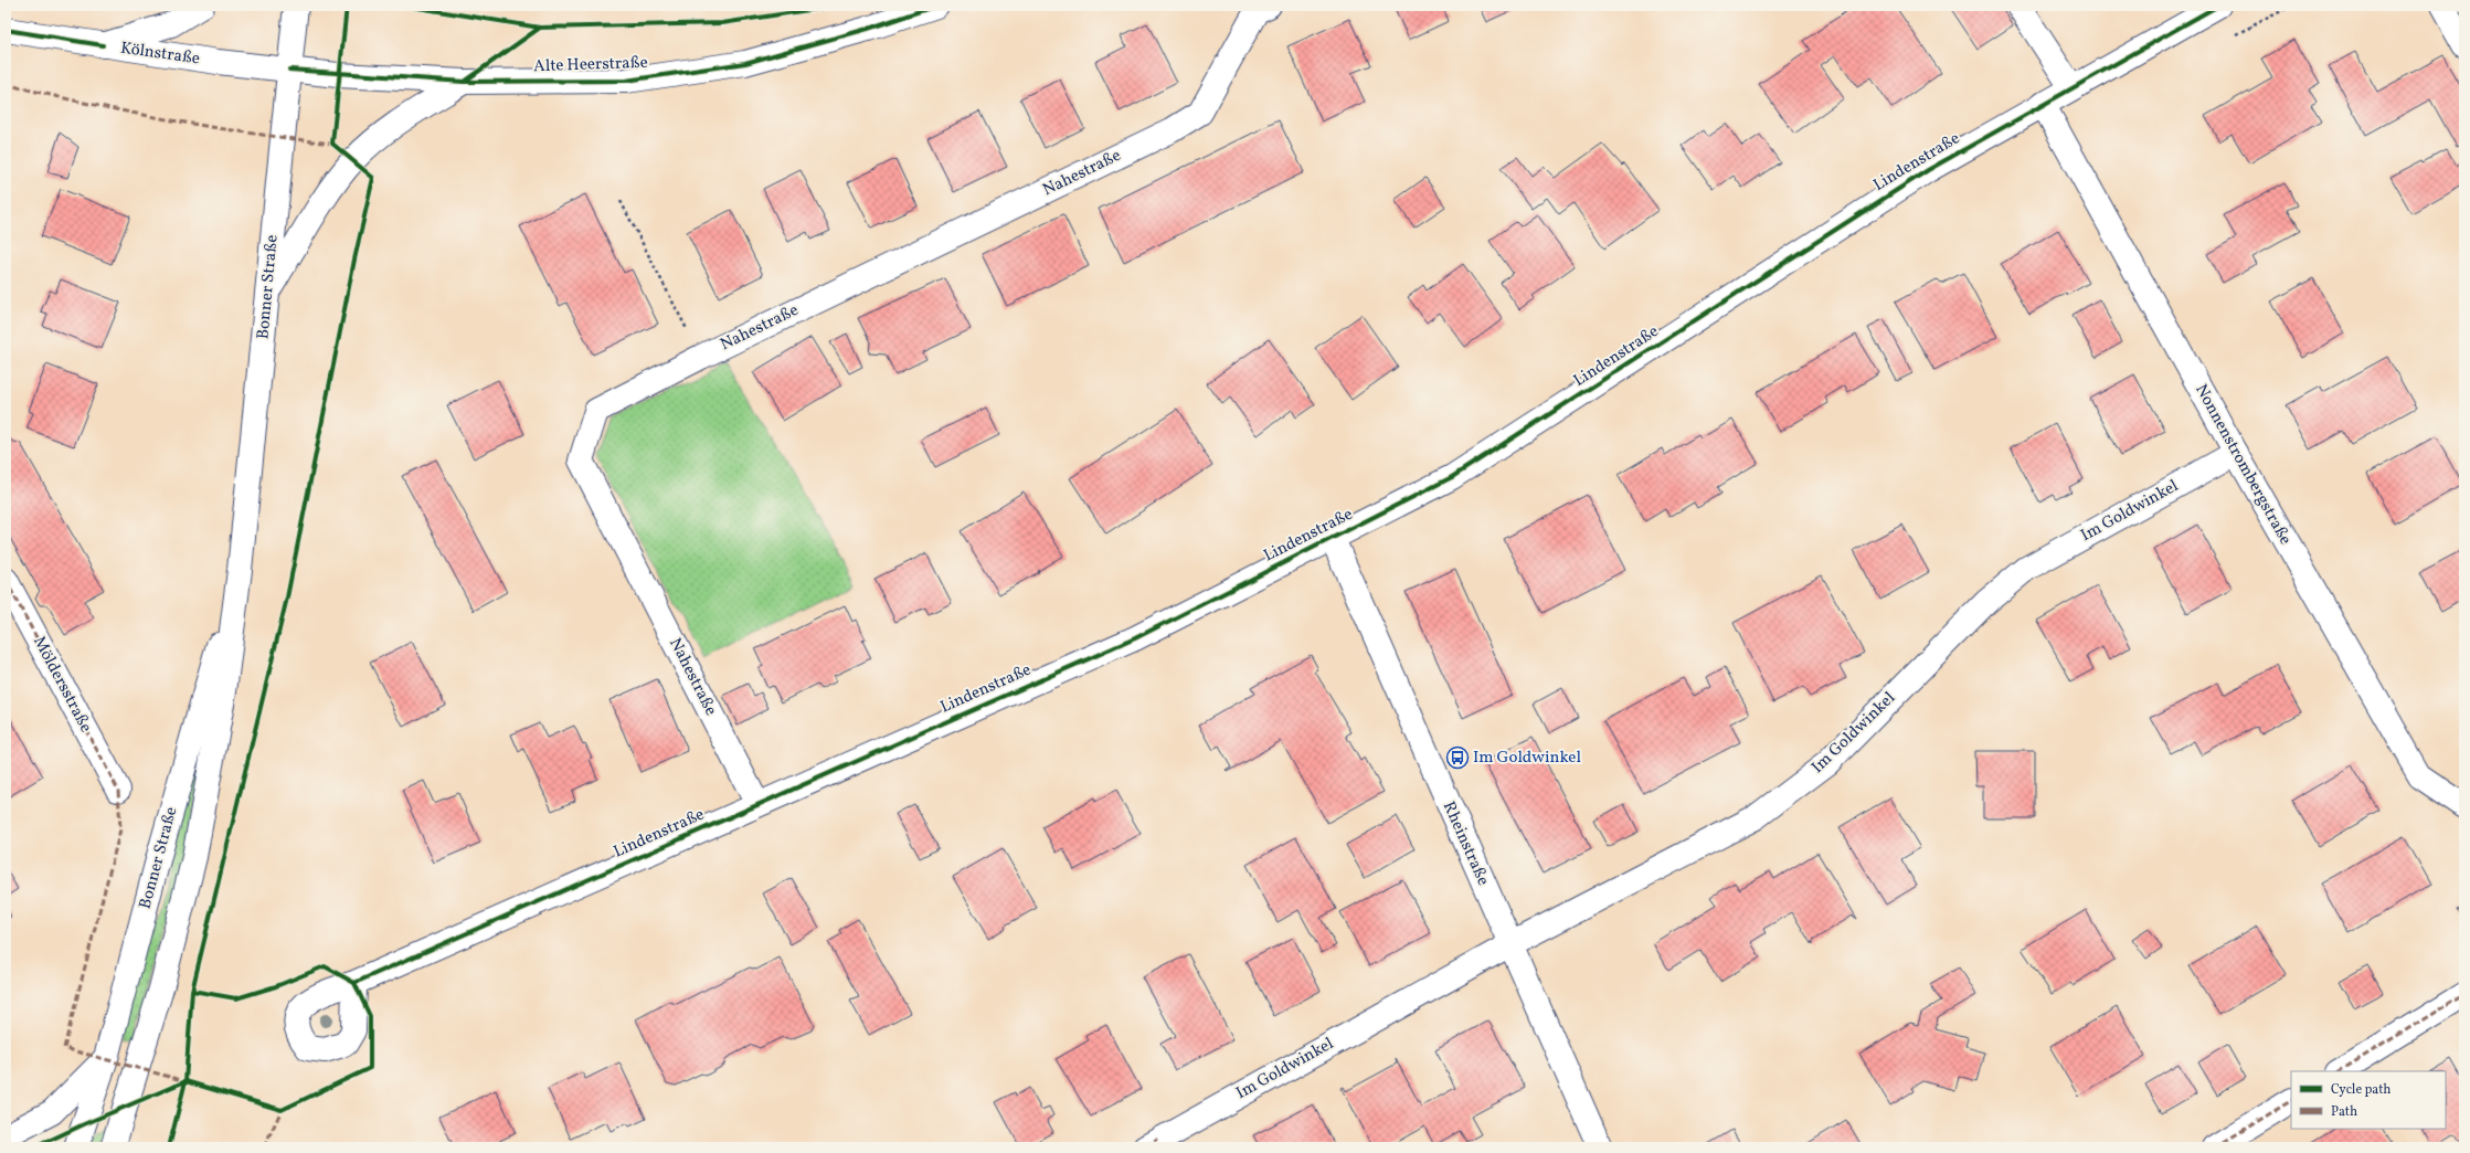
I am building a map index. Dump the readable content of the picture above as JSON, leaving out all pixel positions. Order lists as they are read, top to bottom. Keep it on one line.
{"streets":{"street":["Kölnstraße","Alte Heerstraße","Lindenstraße","Nahestraße","Bonner Straße","Nonnenstrombergstraße","Im Goldwinkel","Möldersstraße","Rheinstraße"]},"crossings":[["Kölnstraße","Alte Heerstraße"],["Kölnstraße","Bonner Straße"],["Alte Heerstraße","Bonner Straße"],["Lindenstraße","Nahestraße"],["Lindenstraße","Nonnenstrombergstraße"],["Lindenstraße","Rheinstraße"],["Nonnenstrombergstraße","Im Goldwinkel"],["Im Goldwinkel","Rheinstraße"]],"places":{"bus stop":["Im Goldwinkel"]},"legend":["Cycle path","Path"]}
